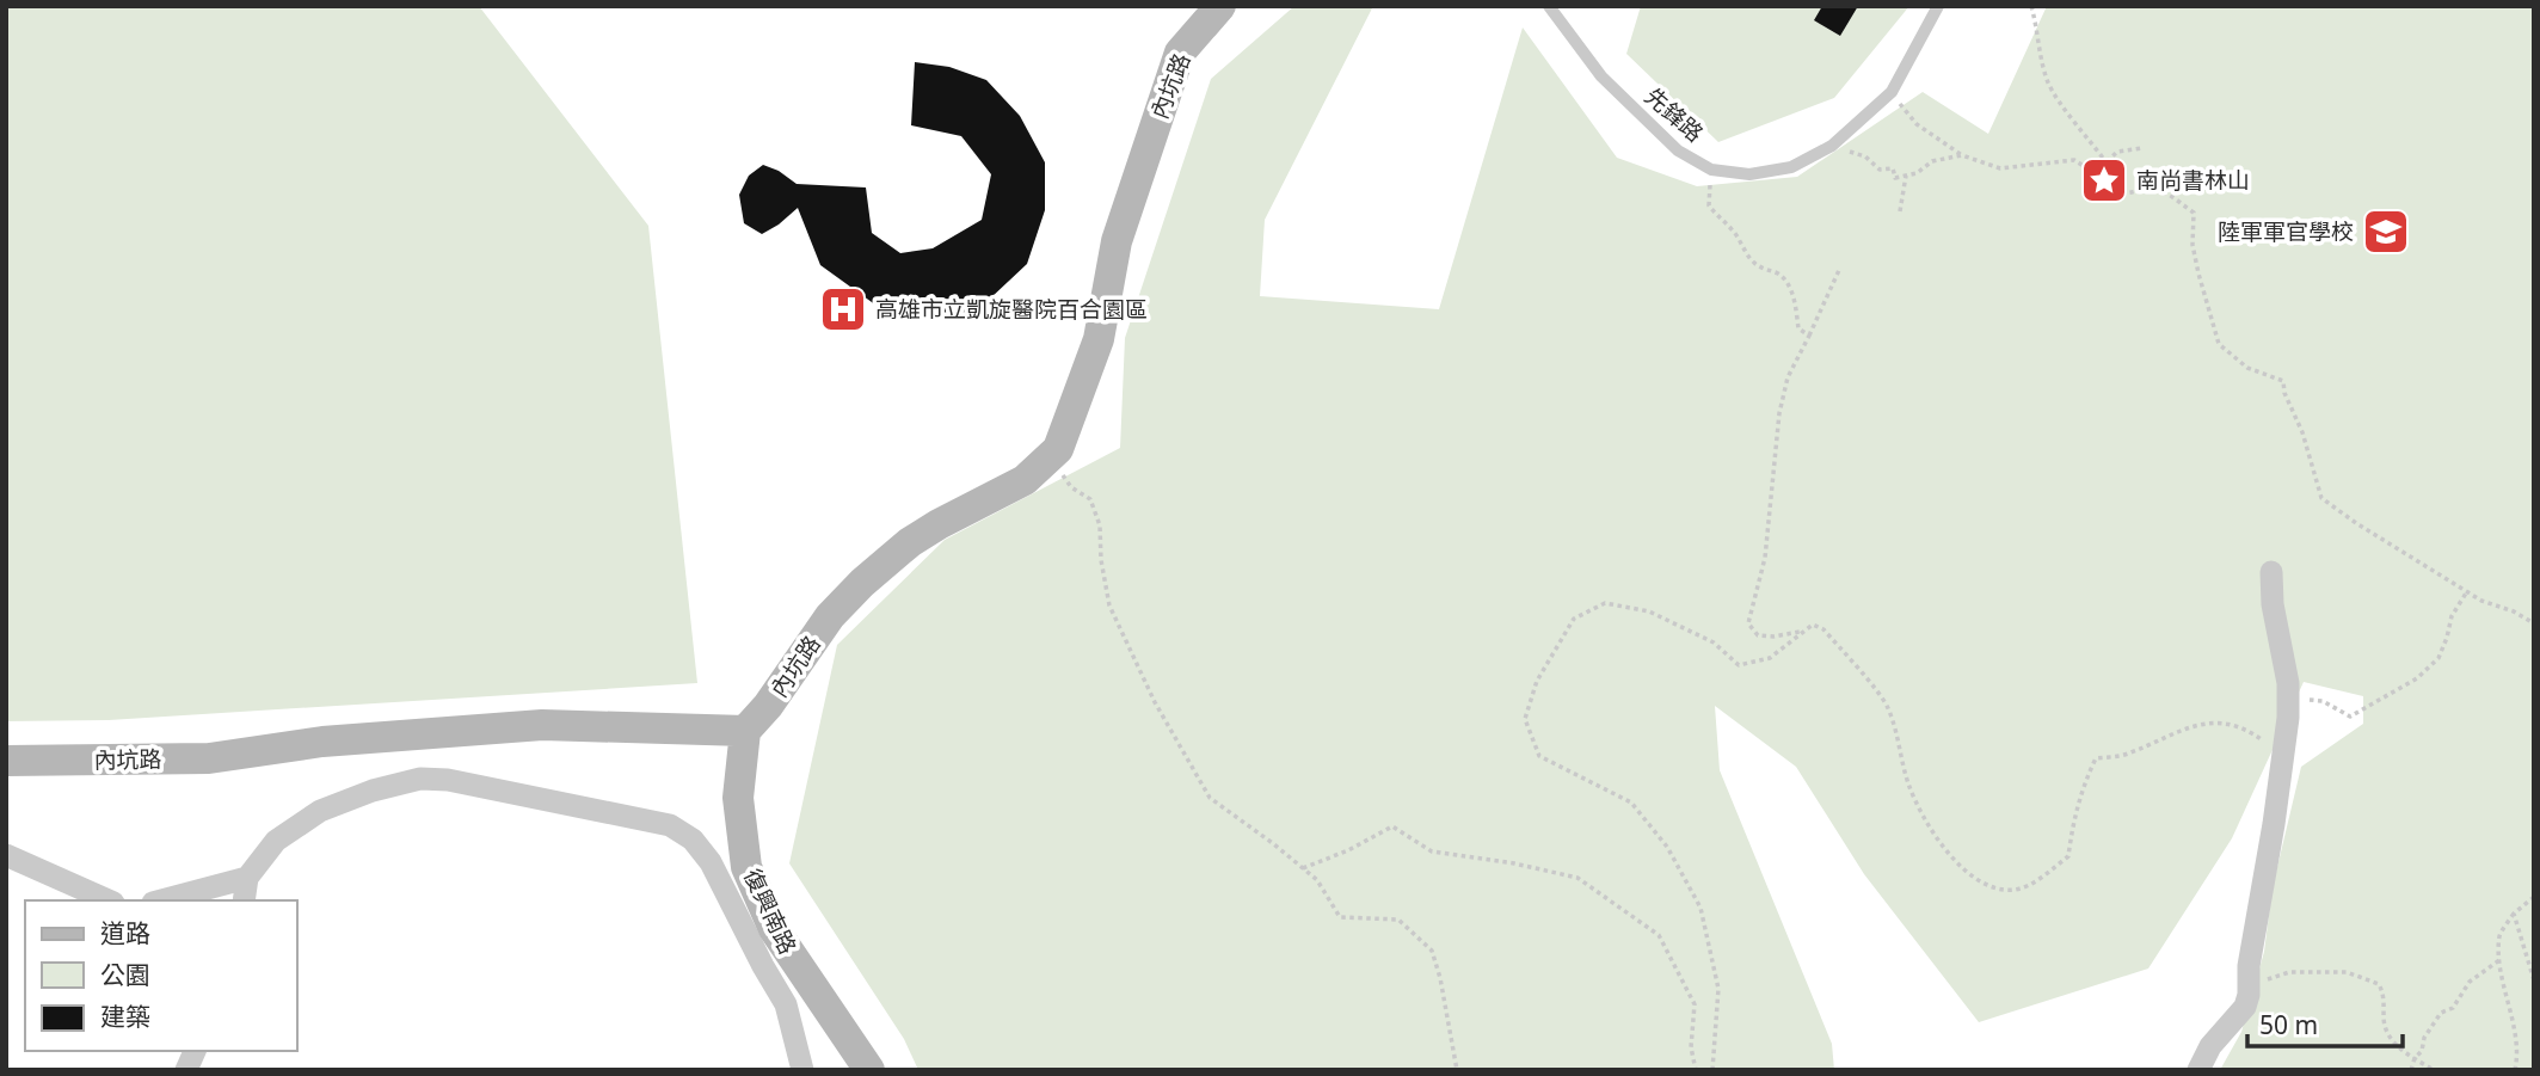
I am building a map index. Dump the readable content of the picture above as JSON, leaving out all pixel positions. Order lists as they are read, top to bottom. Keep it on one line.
{"streets":{"street":["內坑路","復興南路"],"lane":["先鋒路"]},"crossings":[["內坑路","復興南路"]],"places":{"place":["南尚書林山"],"school or university":["陸軍軍官學校"],"hospital":["高雄市立凱旋醫院百合園區"]},"legend":["道路","公園","建築"],"scale_bar":"50 m"}
